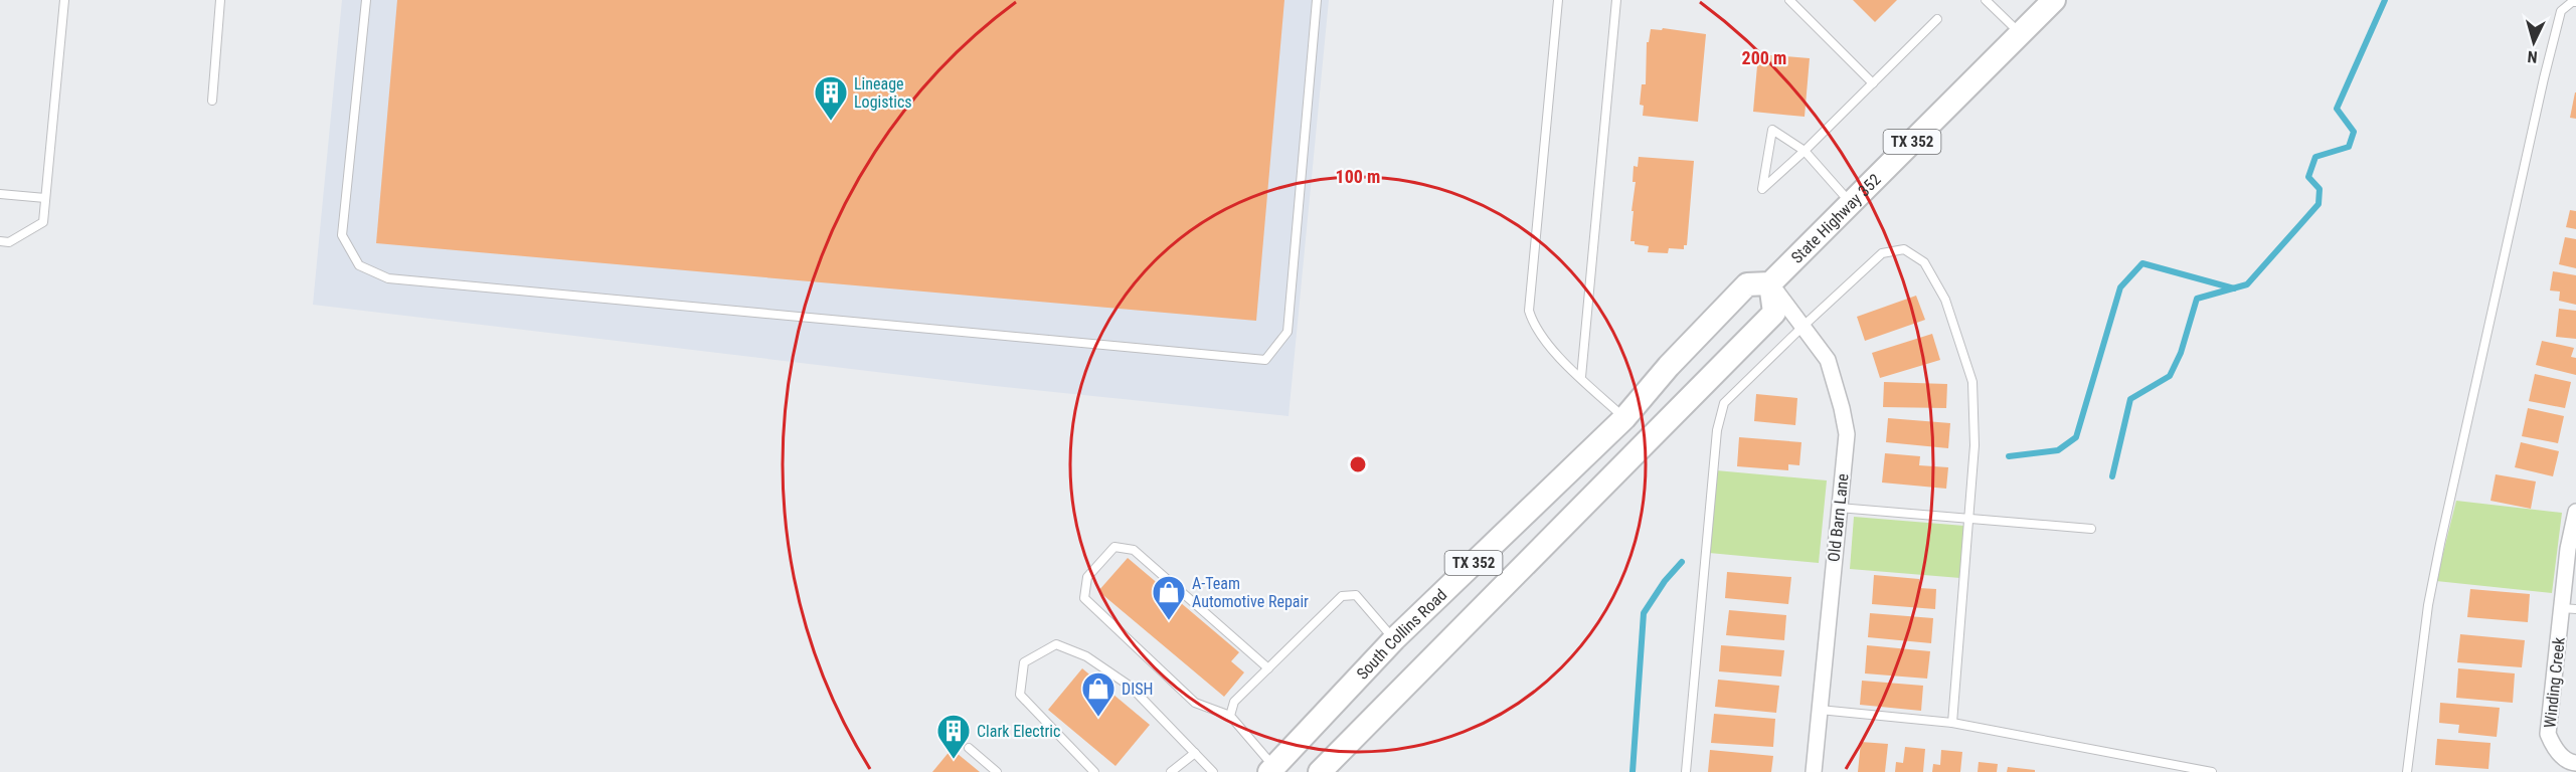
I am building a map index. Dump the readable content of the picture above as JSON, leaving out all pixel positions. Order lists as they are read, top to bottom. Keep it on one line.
{"streets":{"main road":["TX 352","State Highway 352","South Collins Road"],"street":["Old Barn Lane","Winding Creek"]},"crossings":[["TX 352","State Highway 352"],["TX 352","Old Barn Lane"],["TX 352","South Collins Road"],["State Highway 352","Old Barn Lane"],["State Highway 352","South Collins Road"],["Old Barn Lane","South Collins Road"]],"places":{"building":["Lineage Logistics","Clark Electric"],"shop":["A-Team Automotive Repair","DISH"]},"north":"bottom","rings":["200 m","100 m"]}
